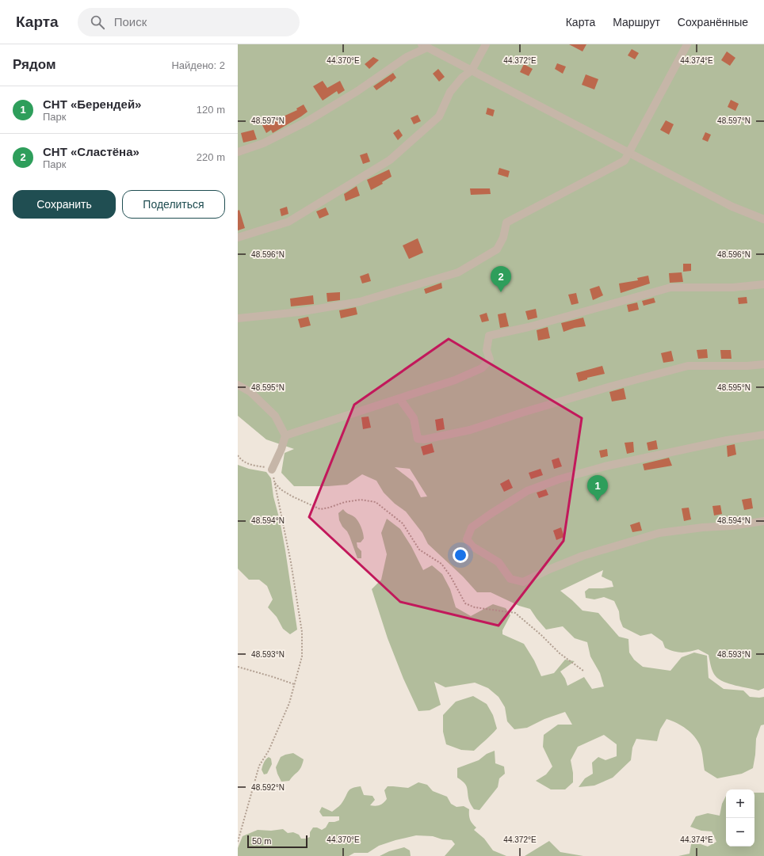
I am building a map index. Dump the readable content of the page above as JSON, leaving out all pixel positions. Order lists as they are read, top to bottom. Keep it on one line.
{"scale_bar":"50 m","page":{"header":"Карта","search":"Поиск","nav":["Карта","Маршрут","Сохранённые"],"heading":["Рядом","Найдено: 2"],"list":[{"mark":"1","name":"СНТ «Берендей»","note":"Парк","value":"120 m"},{"mark":"2","name":"СНТ «Сластёна»","note":"Парк","value":"220 m"}],"buttons":["Сохранить","Поделиться"],"pins":["2","1"],"map_buttons":["+","−"],"scale":"50 m"},"coordinates":["44.370°E","44.372°E","44.374°E","48.597°N","48.596°N","48.595°N","48.594°N","48.593°N","48.592°N"]}
